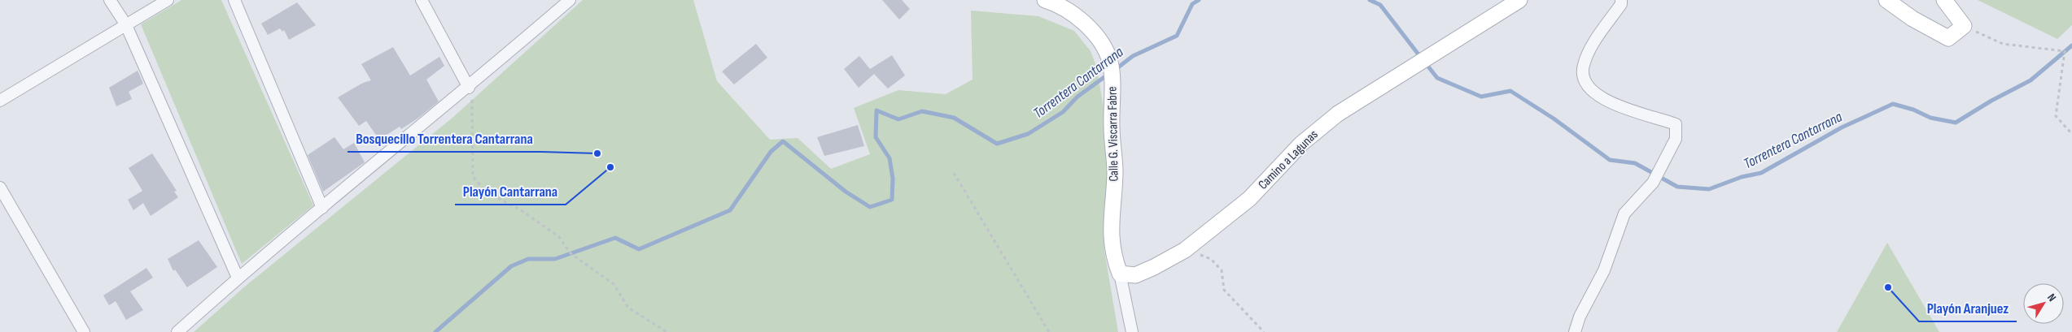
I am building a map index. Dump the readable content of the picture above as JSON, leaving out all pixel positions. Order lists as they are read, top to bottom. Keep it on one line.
{"streets":{"street":["Calle G. Viscarra Fabre","Camino a Lagunas"]},"crossings":[["Calle G. Viscarra Fabre","Camino a Lagunas"]],"water":["Torrentera Cantarrana"],"places":["Bosquecillo Torrentera Cantarrana","Playón Cantarrana","Playón Aranjuez"],"north":"top right"}
